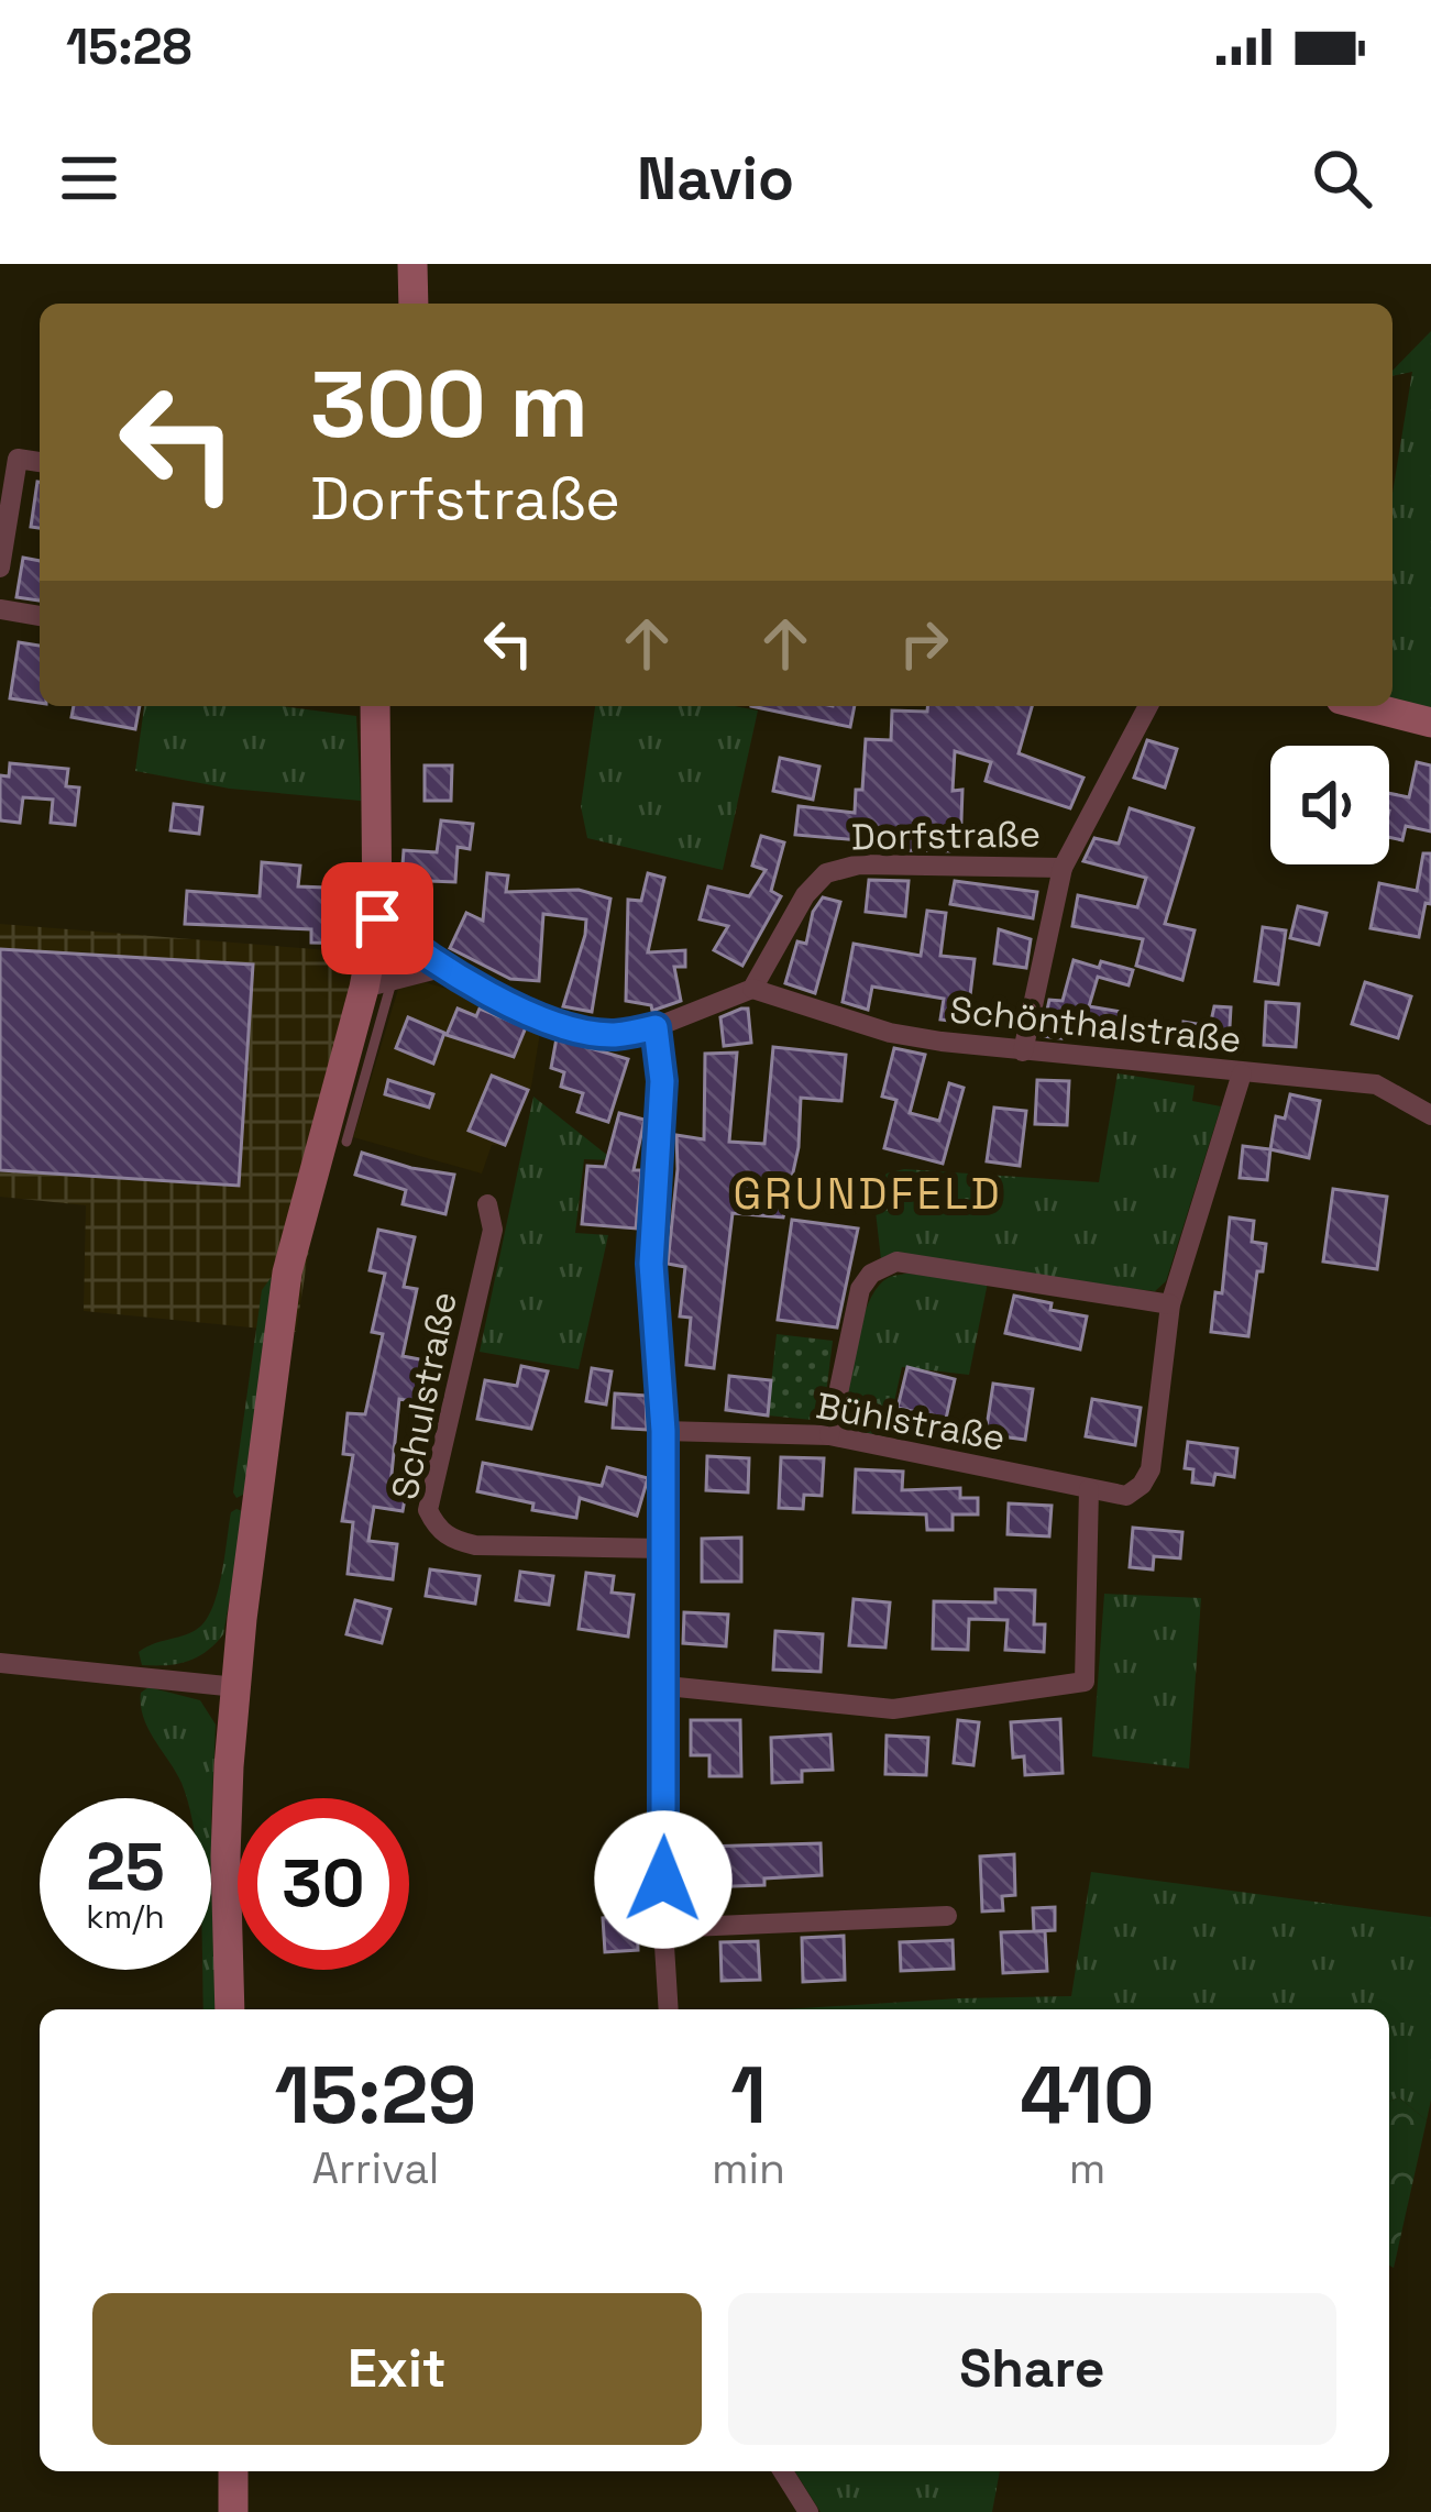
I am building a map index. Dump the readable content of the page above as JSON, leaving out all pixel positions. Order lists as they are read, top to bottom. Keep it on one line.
{"streets":{"street":["Dorfstraße","Schönthalstraße","Schulstraße","Bühlstraße"]},"crossings":[["Dorfstraße","Schönthalstraße"]],"districts":["GRUNDFELD"],"page":{"status":"15:28","header":"Navio","turn":["300 m","Dorfstraße"],"speed":"25 km/h","limit":"30","eta":["15:29","Arrival","1","min","410","m"],"buttons":["Exit","Share"]}}
